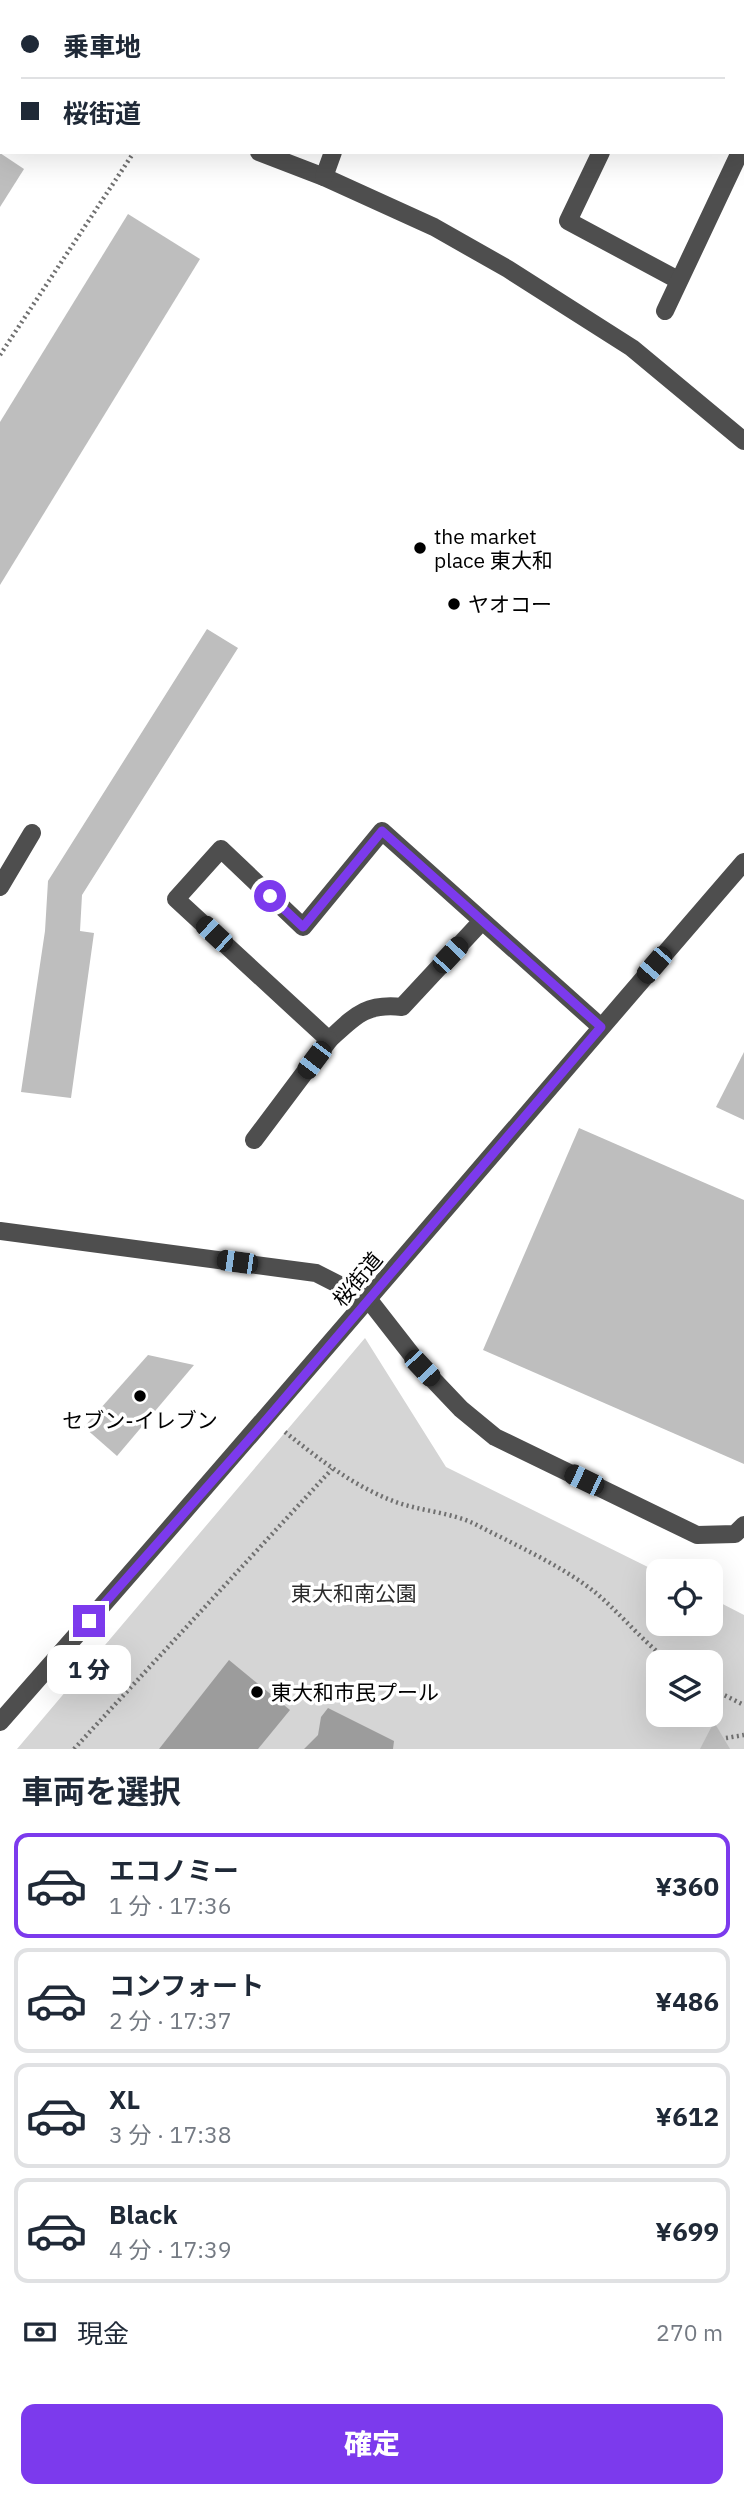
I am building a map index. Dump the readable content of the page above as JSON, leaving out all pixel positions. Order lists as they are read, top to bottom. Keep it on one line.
{"streets":{"street":["桜街道"]},"parks":["東大和南公園"],"places":["the market place 東大和","ヤオコー","セブン-イレブン","東大和市民プール"],"page":{"banner":["乗車地","桜街道"],"bubble":"1 分","heading":"車両を選択","list":[{"name":"エコノミー","note":"1 分 · 17:36","value":"¥360"},{"name":"コンフォート","note":"2 分 · 17:37","value":"¥486"},{"name":"XL","note":"3 分 · 17:38","value":"¥612"},{"name":"Black","note":"4 分 · 17:39","value":"¥699"}],"pay":["現金","270 m"],"buttons":"確定"}}
